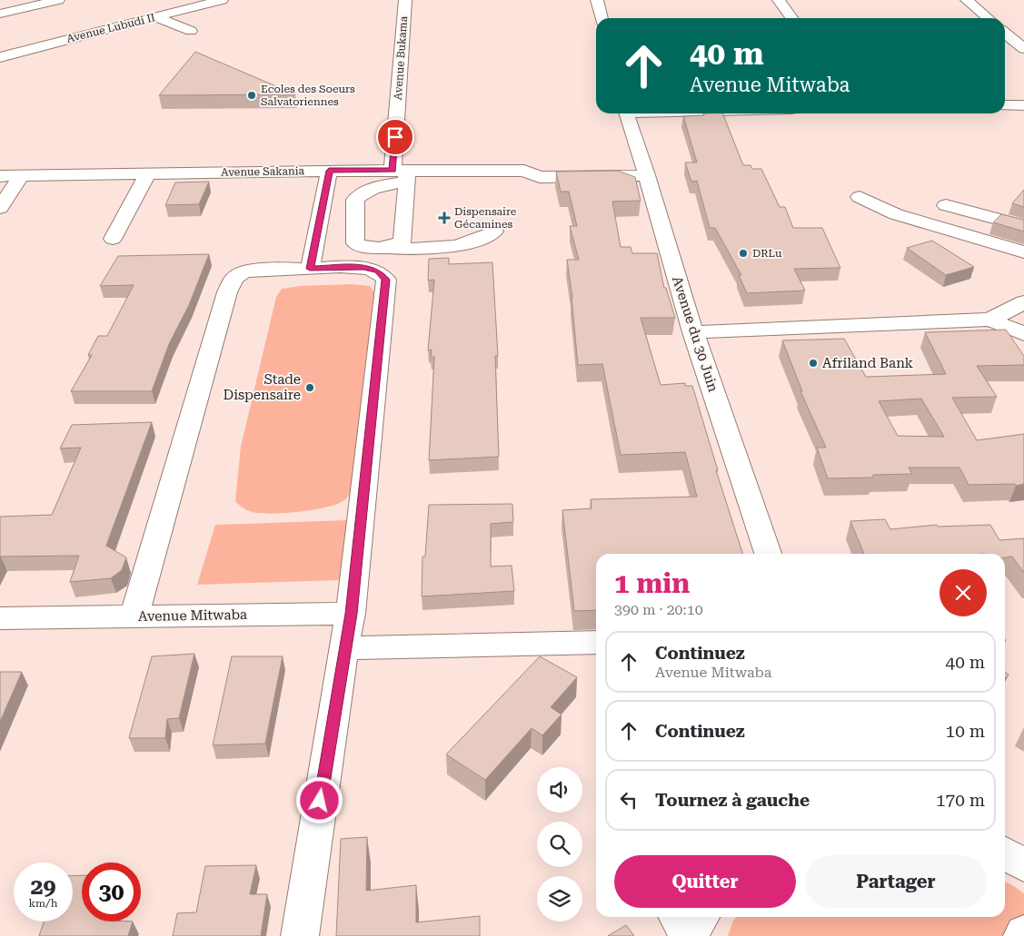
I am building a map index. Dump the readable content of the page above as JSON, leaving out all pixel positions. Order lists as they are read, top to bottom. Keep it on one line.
{"streets":{"main road":["Avenue Lubudi II","Avenue Bukama","Avenue Sakania","Avenue du 30 Juin","Avenue Mitwaba"]},"crossings":[["Avenue Bukama","Avenue Sakania"],["Avenue Sakania","Avenue du 30 Juin"]],"places":{"other":["Ecoles des Soeurs Salvatoriennes","DRLu","Afriland Bank","Stade Dispensaire"],"health":["Dispensaire Gécamines"]},"page":{"turn":["40 m","Avenue Mitwaba"],"heading":["1 min","390 m · 20:10"],"list":[{"name":"Continuez","note":"Avenue Mitwaba","value":"40 m"},{"name":"Continuez","value":"10 m"},{"name":"Tournez à gauche","value":"170 m"}],"buttons":["Quitter","Partager"],"speed":"29 km/h","limit":"30"}}
